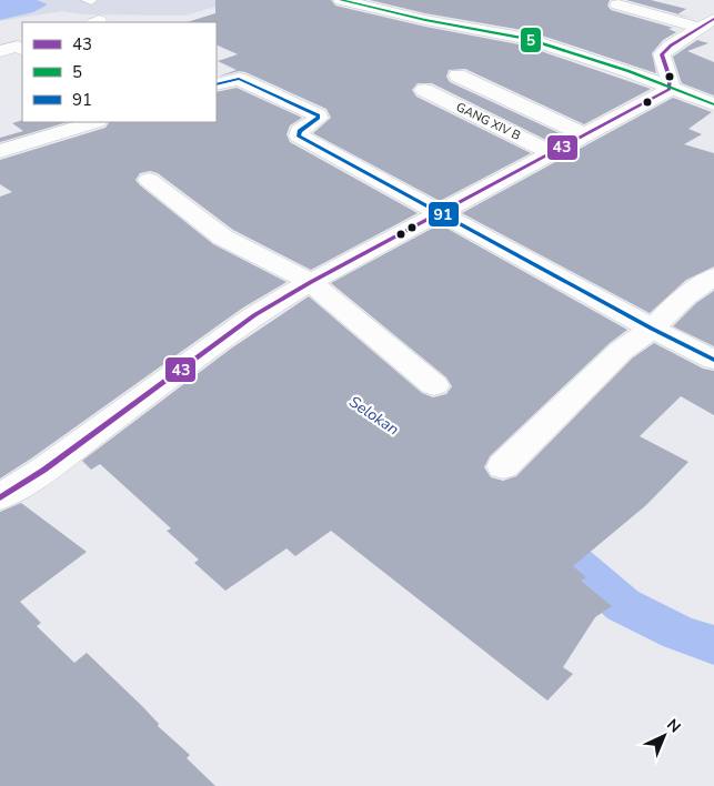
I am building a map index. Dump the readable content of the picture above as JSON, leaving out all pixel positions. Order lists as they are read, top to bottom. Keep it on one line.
{"streets":{"street":["GANG XIV B"]},"water":["Selokan"],"lines":["transit line 5","transit line 43","transit line 91"],"legend":["43","5","91"],"north":"top right"}
